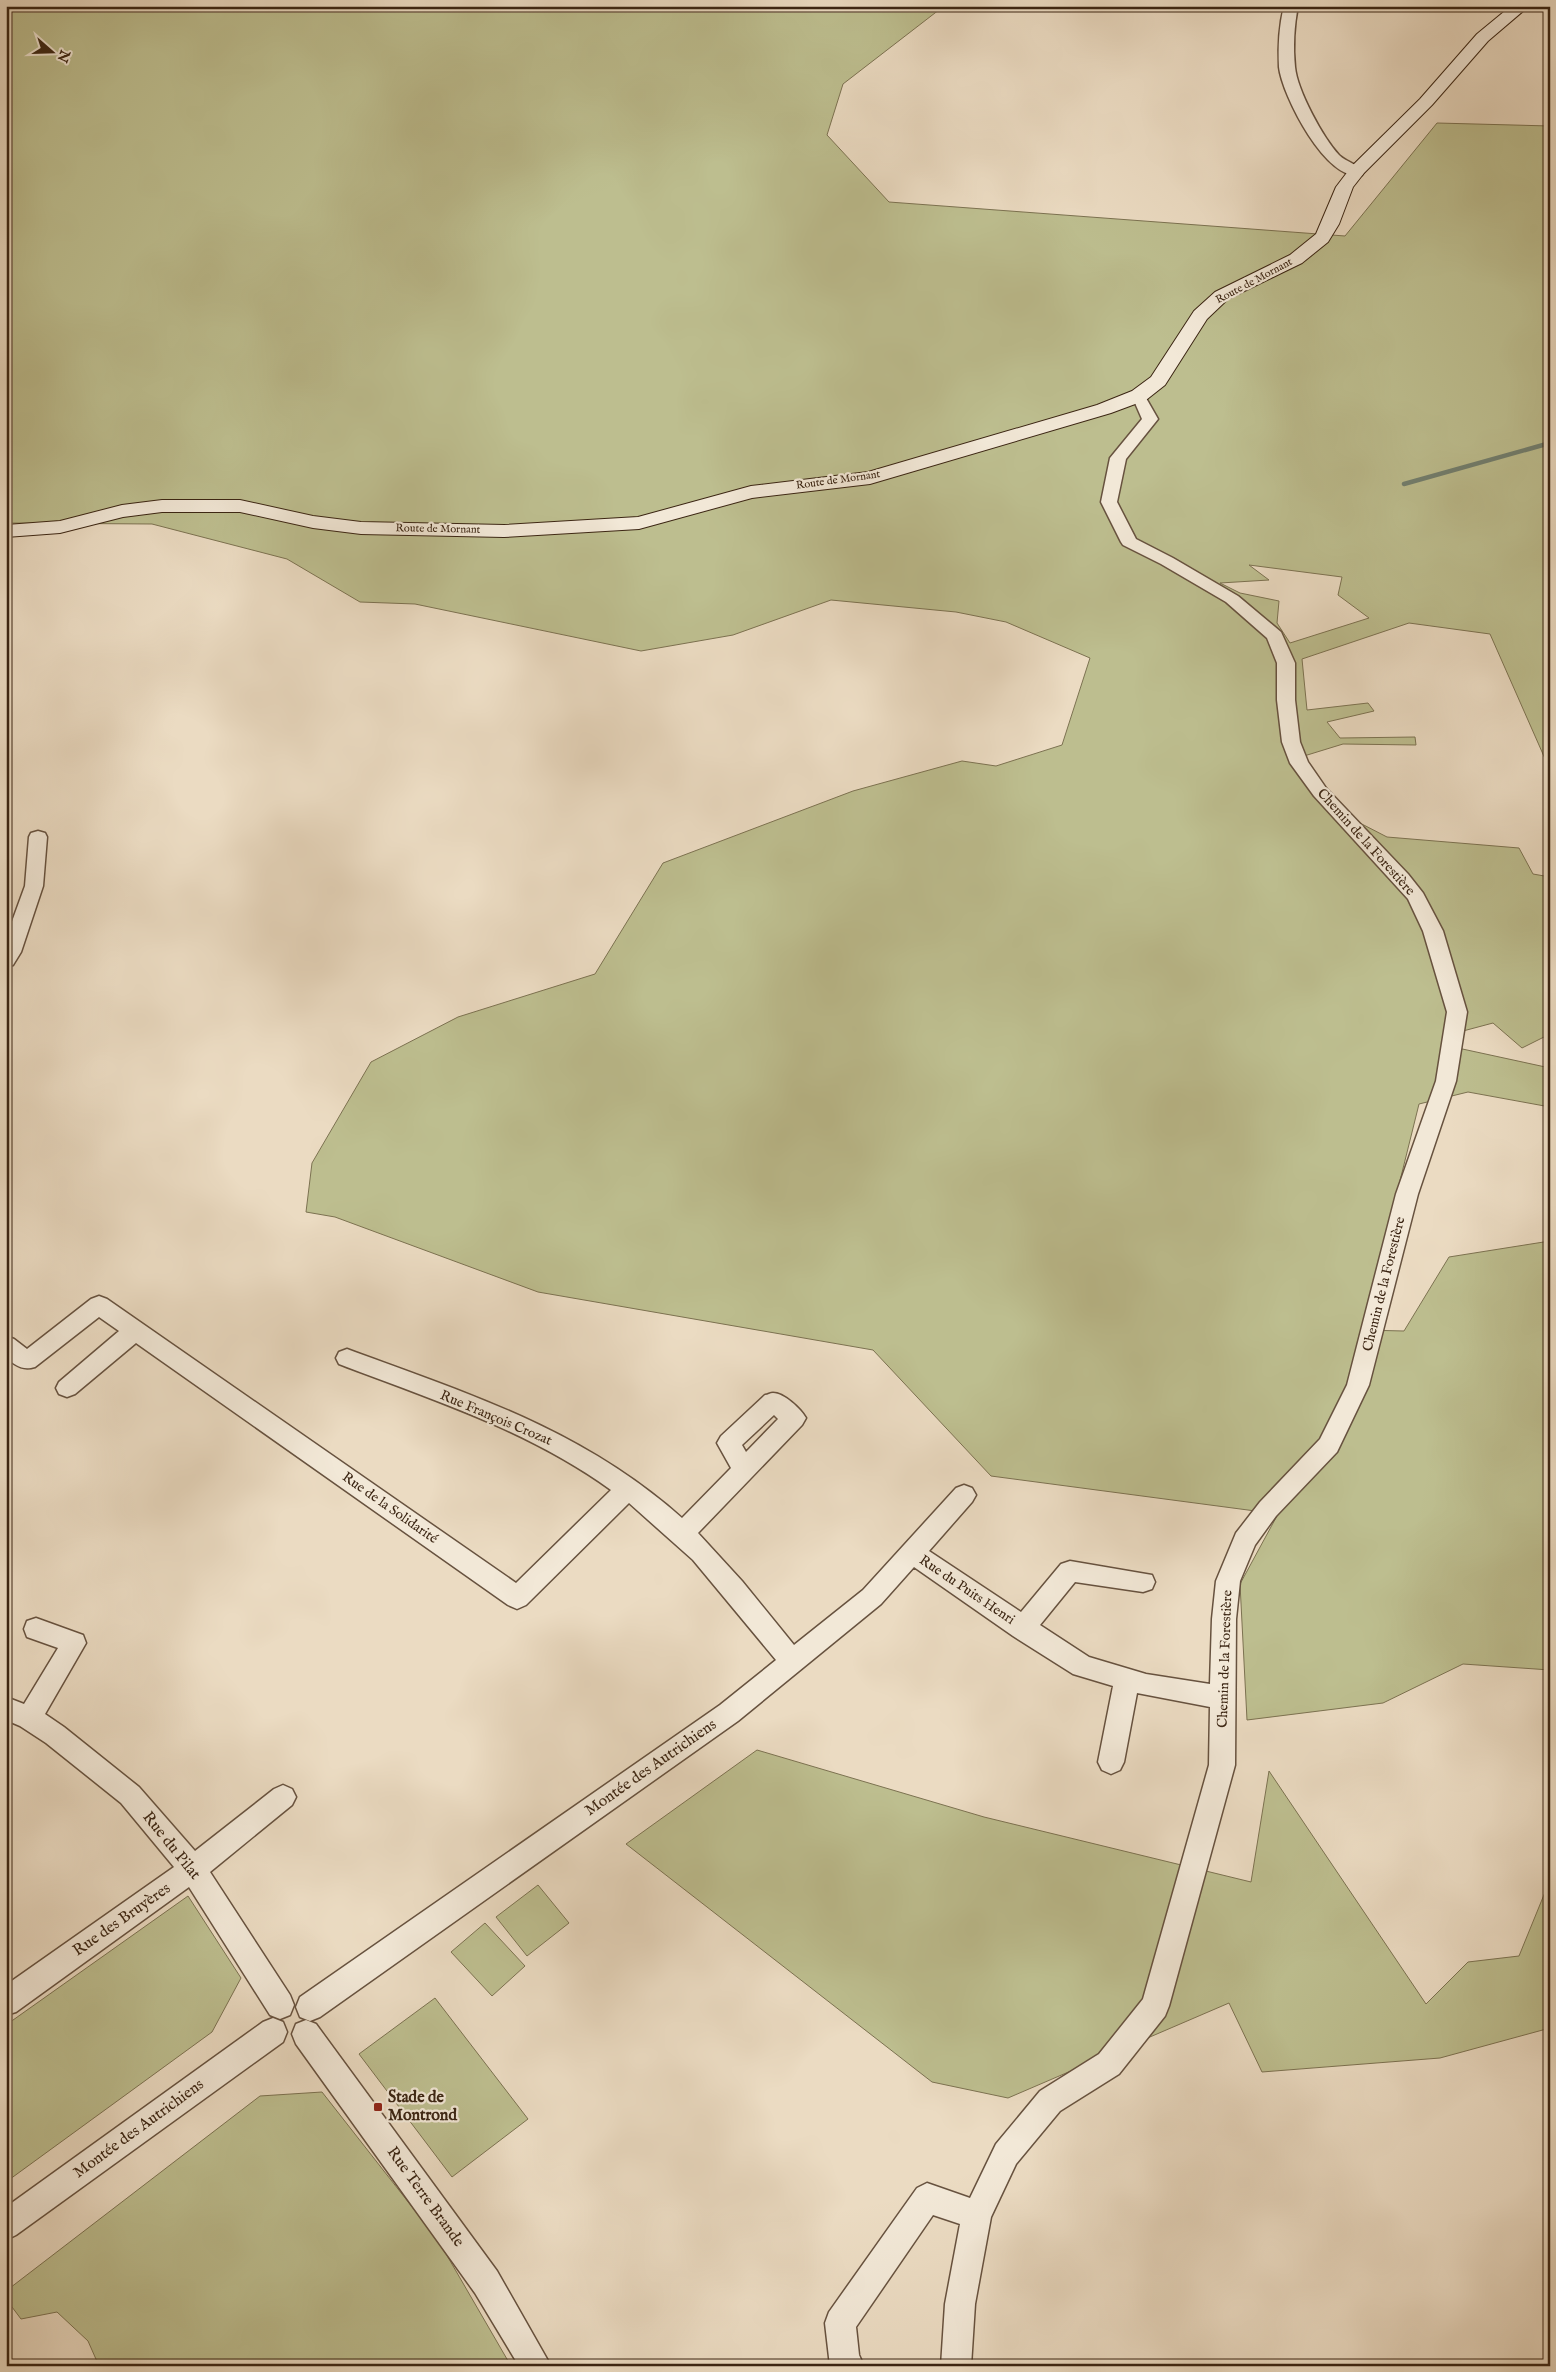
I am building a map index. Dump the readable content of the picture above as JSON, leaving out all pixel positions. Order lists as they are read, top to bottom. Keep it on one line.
{"streets":{"main road":["Route de Mornant"],"street":["Chemin de la Forestière","Rue François Crozat","Rue de la Solidarité","Rue du Puits Henri","Montée des Autrichiens","Rue du Pilat","Rue des Bruyères","Rue Terre Brande"]},"crossings":[["Route de Mornant","Chemin de la Forestière"],["Chemin de la Forestière","Rue du Puits Henri"],["Rue François Crozat","Rue de la Solidarité"],["Rue François Crozat","Montée des Autrichiens"],["Rue du Puits Henri","Montée des Autrichiens"],["Montée des Autrichiens","Rue du Pilat"],["Montée des Autrichiens","Rue Terre Brande"],["Rue du Pilat","Rue des Bruyères"],["Rue du Pilat","Rue Terre Brande"]],"places":{"transit":["Stade de Montrond"]},"north":"right"}
